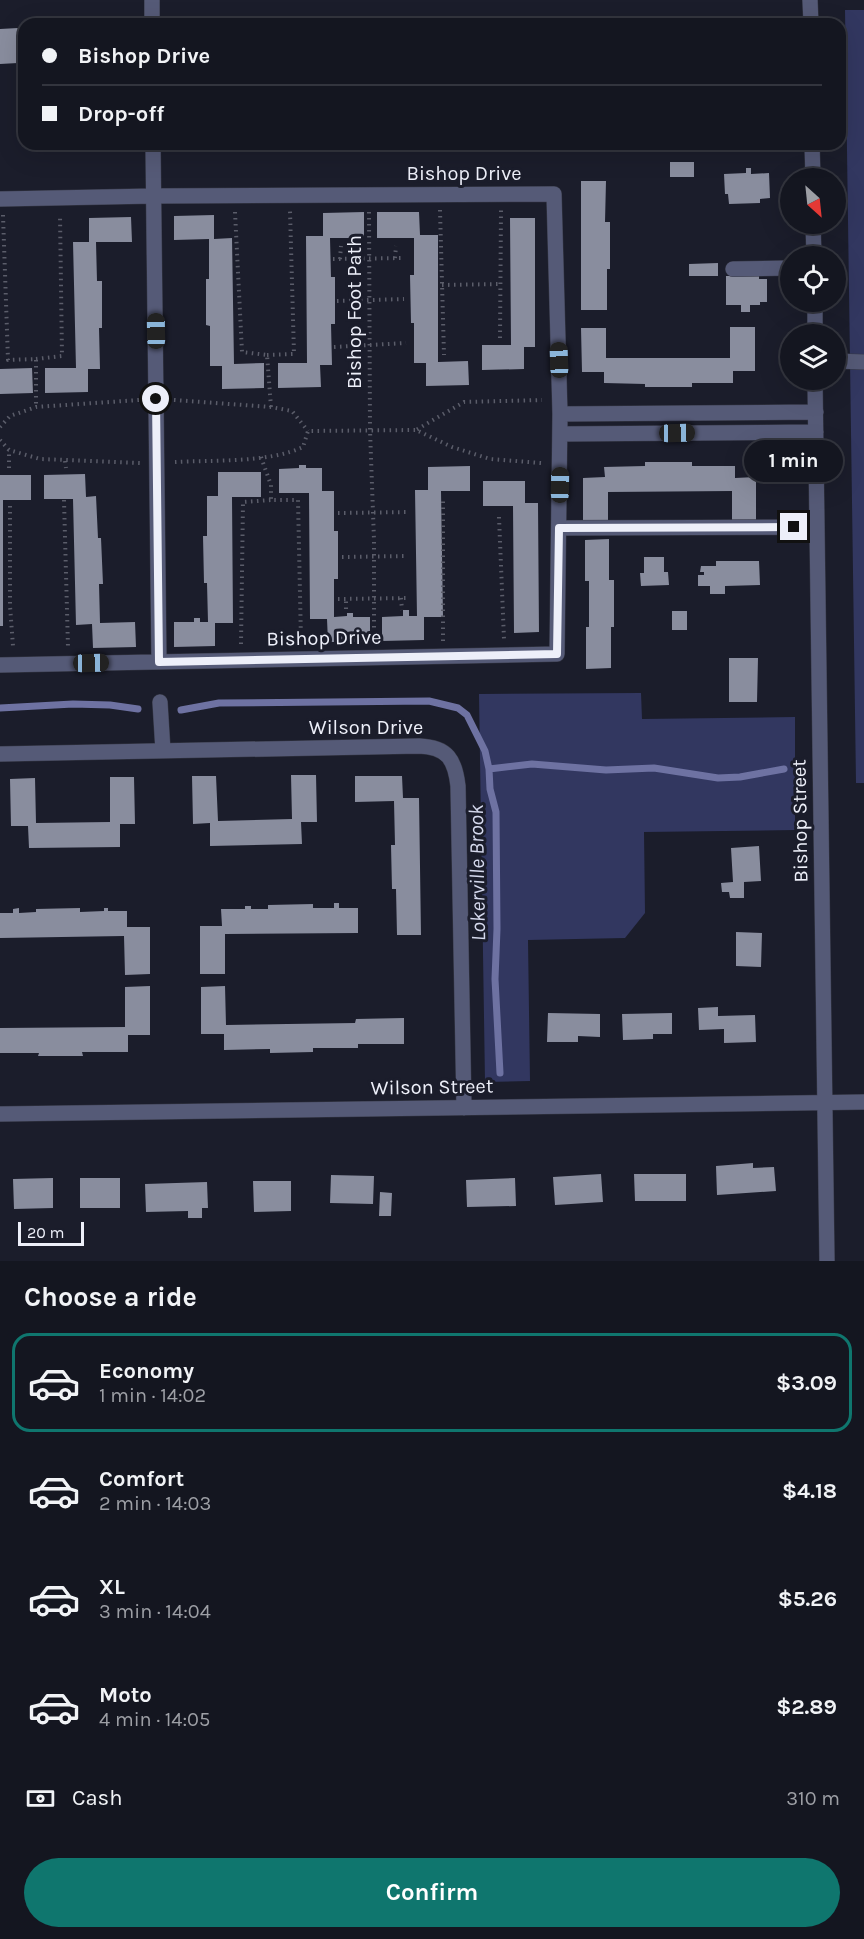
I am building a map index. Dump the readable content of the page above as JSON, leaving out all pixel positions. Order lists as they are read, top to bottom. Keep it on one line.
{"streets":{"street":["Bishop Drive","Wilson Drive","Bishop Street","Wilson Street"],"path":["Bishop Foot Path"]},"crossings":[["Bishop Drive","Bishop Foot Path"],["Wilson Drive","Wilson Street"],["Bishop Street","Wilson Street"]],"water":["Lokerville Brook"],"scale_bar":"20 m","north":"bottom right","page":{"banner":["Bishop Drive","Drop-off"],"bubble":"1 min","scale":"20 m","heading":"Choose a ride","list":[{"name":"Economy","note":"1 min · 14:02","value":"$3.09"},{"name":"Comfort","note":"2 min · 14:03","value":"$4.18"},{"name":"XL","note":"3 min · 14:04","value":"$5.26"},{"name":"Moto","note":"4 min · 14:05","value":"$2.89"}],"pay":["Cash","310 m"],"buttons":"Confirm"}}
